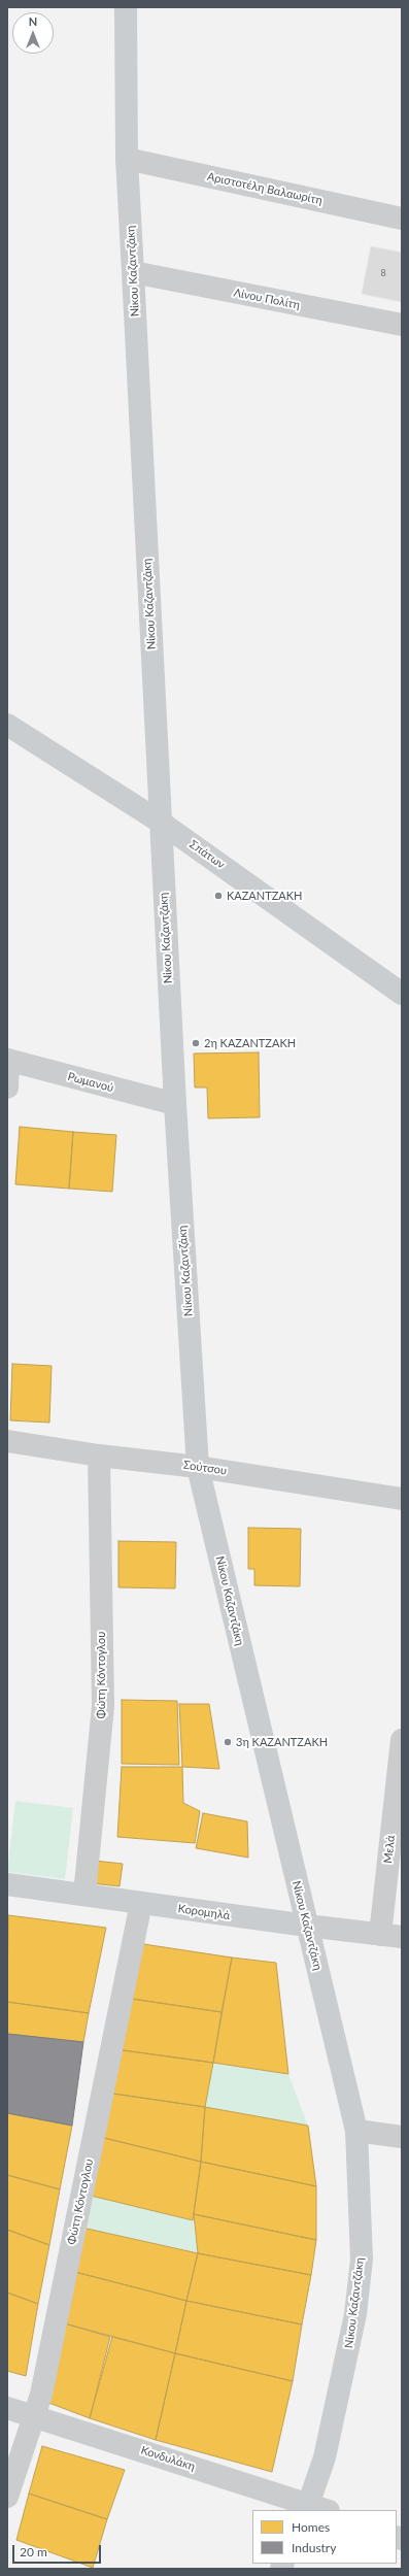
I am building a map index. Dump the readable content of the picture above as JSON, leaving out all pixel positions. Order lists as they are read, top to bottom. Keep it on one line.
{"streets":{"street":["Αριστοτέλη Βαλαωρίτη","Νίκου Καζαντζάκη","Λίνου Πολίτη","Σπάτων","Ρωμανού","Σούτσου","Φώτη Κόντογλου","Μελά","Κορομηλά","Κονδυλάκη"]},"crossings":[["Αριστοτέλη Βαλαωρίτη","Νίκου Καζαντζάκη"],["Νίκου Καζαντζάκη","Λίνου Πολίτη"],["Νίκου Καζαντζάκη","Σπάτων"],["Νίκου Καζαντζάκη","Ρωμανού"],["Νίκου Καζαντζάκη","Σούτσου"],["Νίκου Καζαντζάκη","Κορομηλά"],["Νίκου Καζαντζάκη","Κονδυλάκη"],["Σούτσου","Φώτη Κόντογλου"],["Φώτη Κόντογλου","Κορομηλά"],["Φώτη Κόντογλου","Κονδυλάκη"],["Μελά","Κορομηλά"]],"places":["ΚΑΖΑΝΤΖΑΚΗ","2η ΚΑΖΑΝΤΖΑΚΗ","3η ΚΑΖΑΝΤΖΑΚΗ"],"house_numbers":["8"],"legend":["Homes","Industry"],"scale_bar":"20 m","north":"top"}
